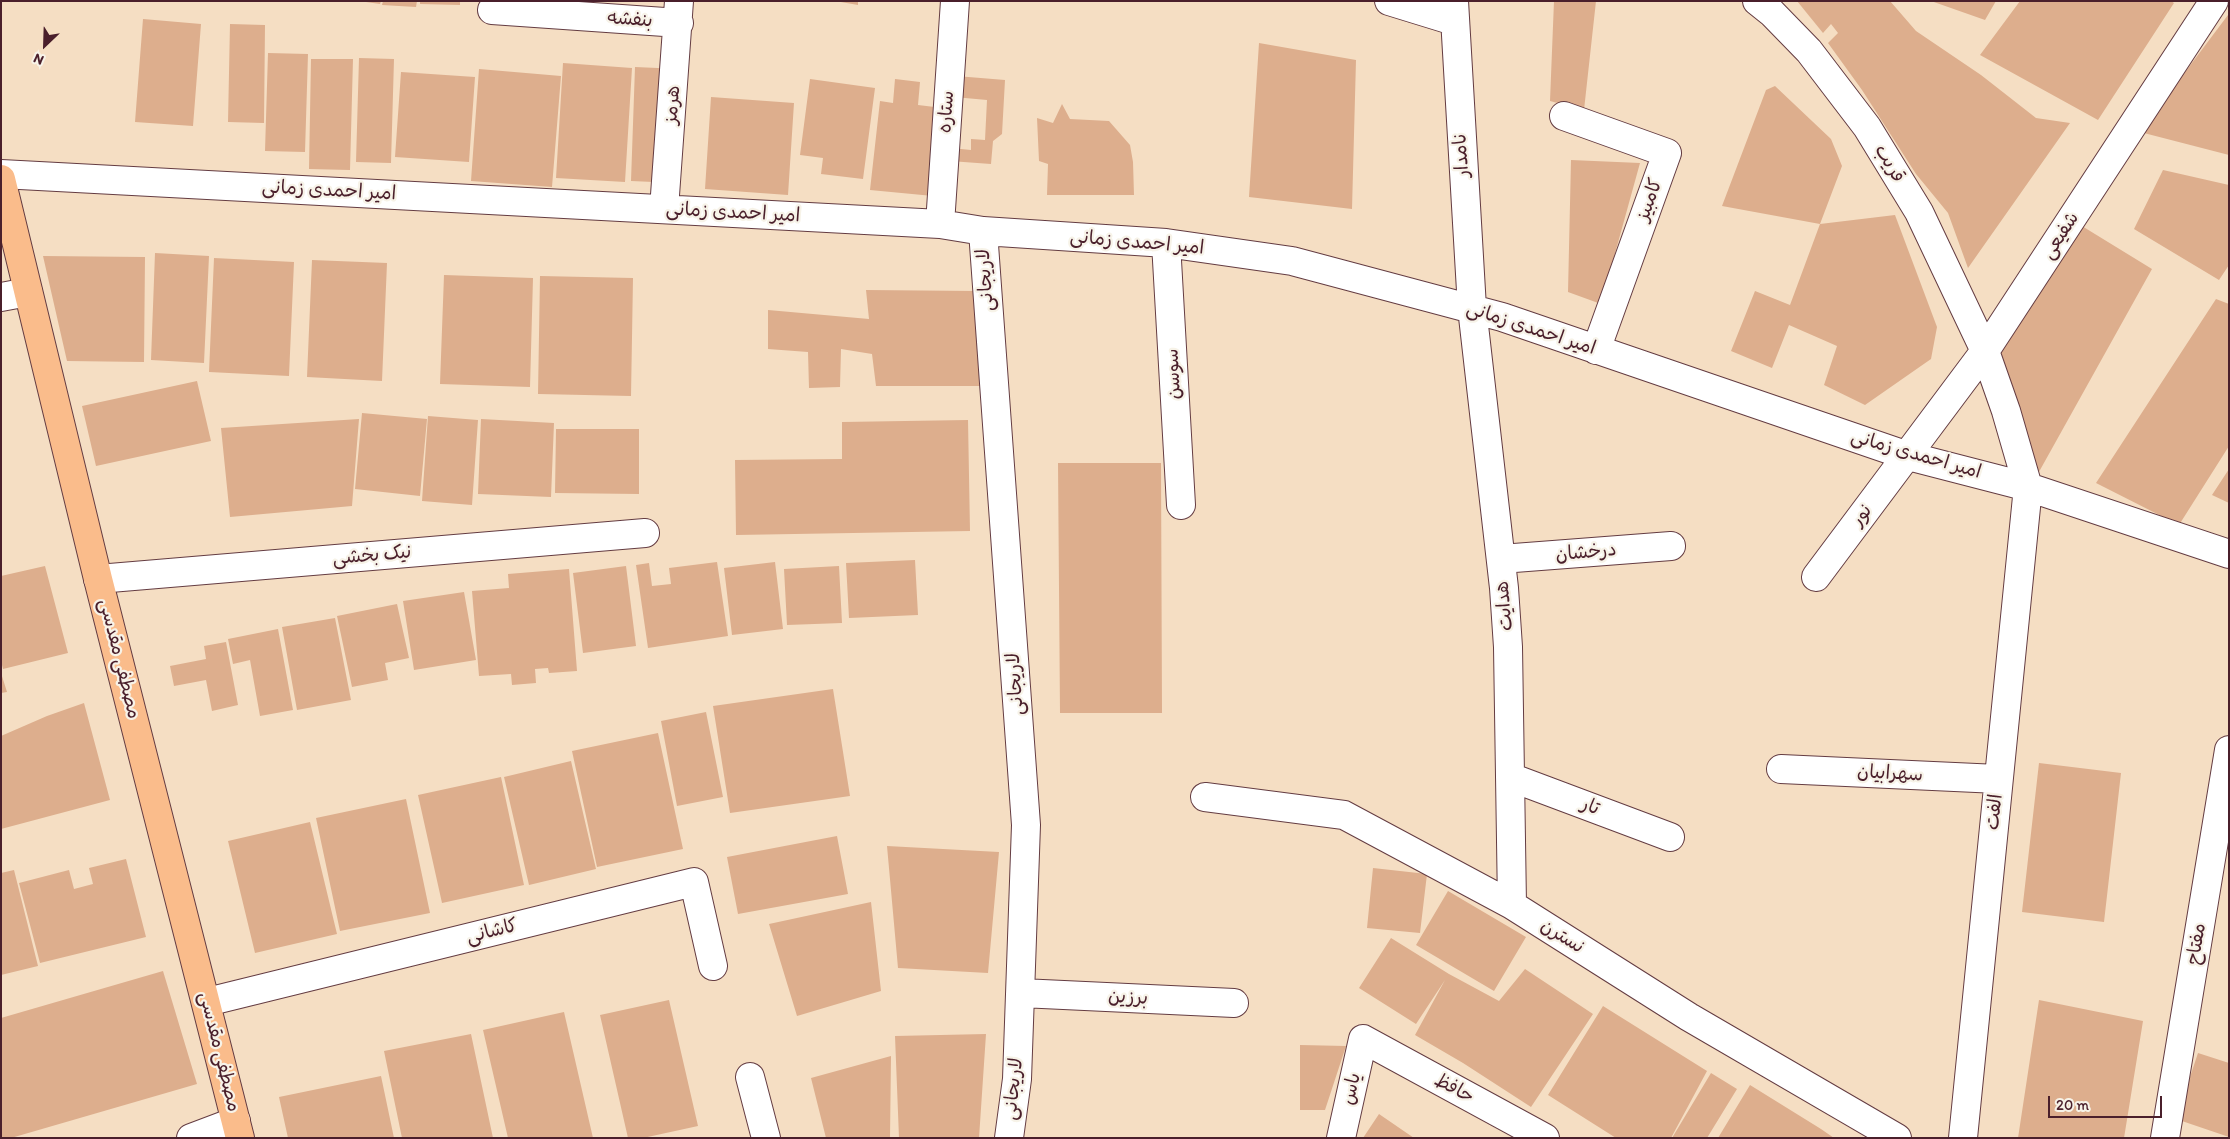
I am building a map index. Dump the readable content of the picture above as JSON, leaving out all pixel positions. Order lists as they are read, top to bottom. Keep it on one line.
{"streets":{"main road":["مصطفی مقدسی"],"street":["بنفشه","هرمز","ستاره","نامدار","قریب","امیر احمدی زمانی","کامبیز","شفیعی","لاریجانی","سوسن","نور","درخشان","نیک بخشی","هدایت","سهرابیان","تار","الفت","کاشانی","نسترن","مفتاح","برزین","یاس","حافظ"]},"crossings":[["بنفشه","هرمز"],["هرمز","امیر احمدی زمانی"],["ستاره","امیر احمدی زمانی"],["نامدار","امیر احمدی زمانی"],["نامدار","هدایت"],["قریب","شفیعی"],["امیر احمدی زمانی","کامبیز"],["امیر احمدی زمانی","شفیعی"],["امیر احمدی زمانی","لاریجانی"],["امیر احمدی زمانی","سوسن"],["امیر احمدی زمانی","نور"],["امیر احمدی زمانی","هدایت"],["امیر احمدی زمانی","الفت"],["شفیعی","نور"],["لاریجانی","برزین"],["درخشان","هدایت"],["نیک بخشی","مصطفی مقدسی"],["هدایت","تار"],["هدایت","نسترن"],["مصطفی مقدسی","کاشانی"],["سهرابیان","الفت"],["یاس","حافظ"]],"scale_bar":"20 m","north":"bottom left"}
